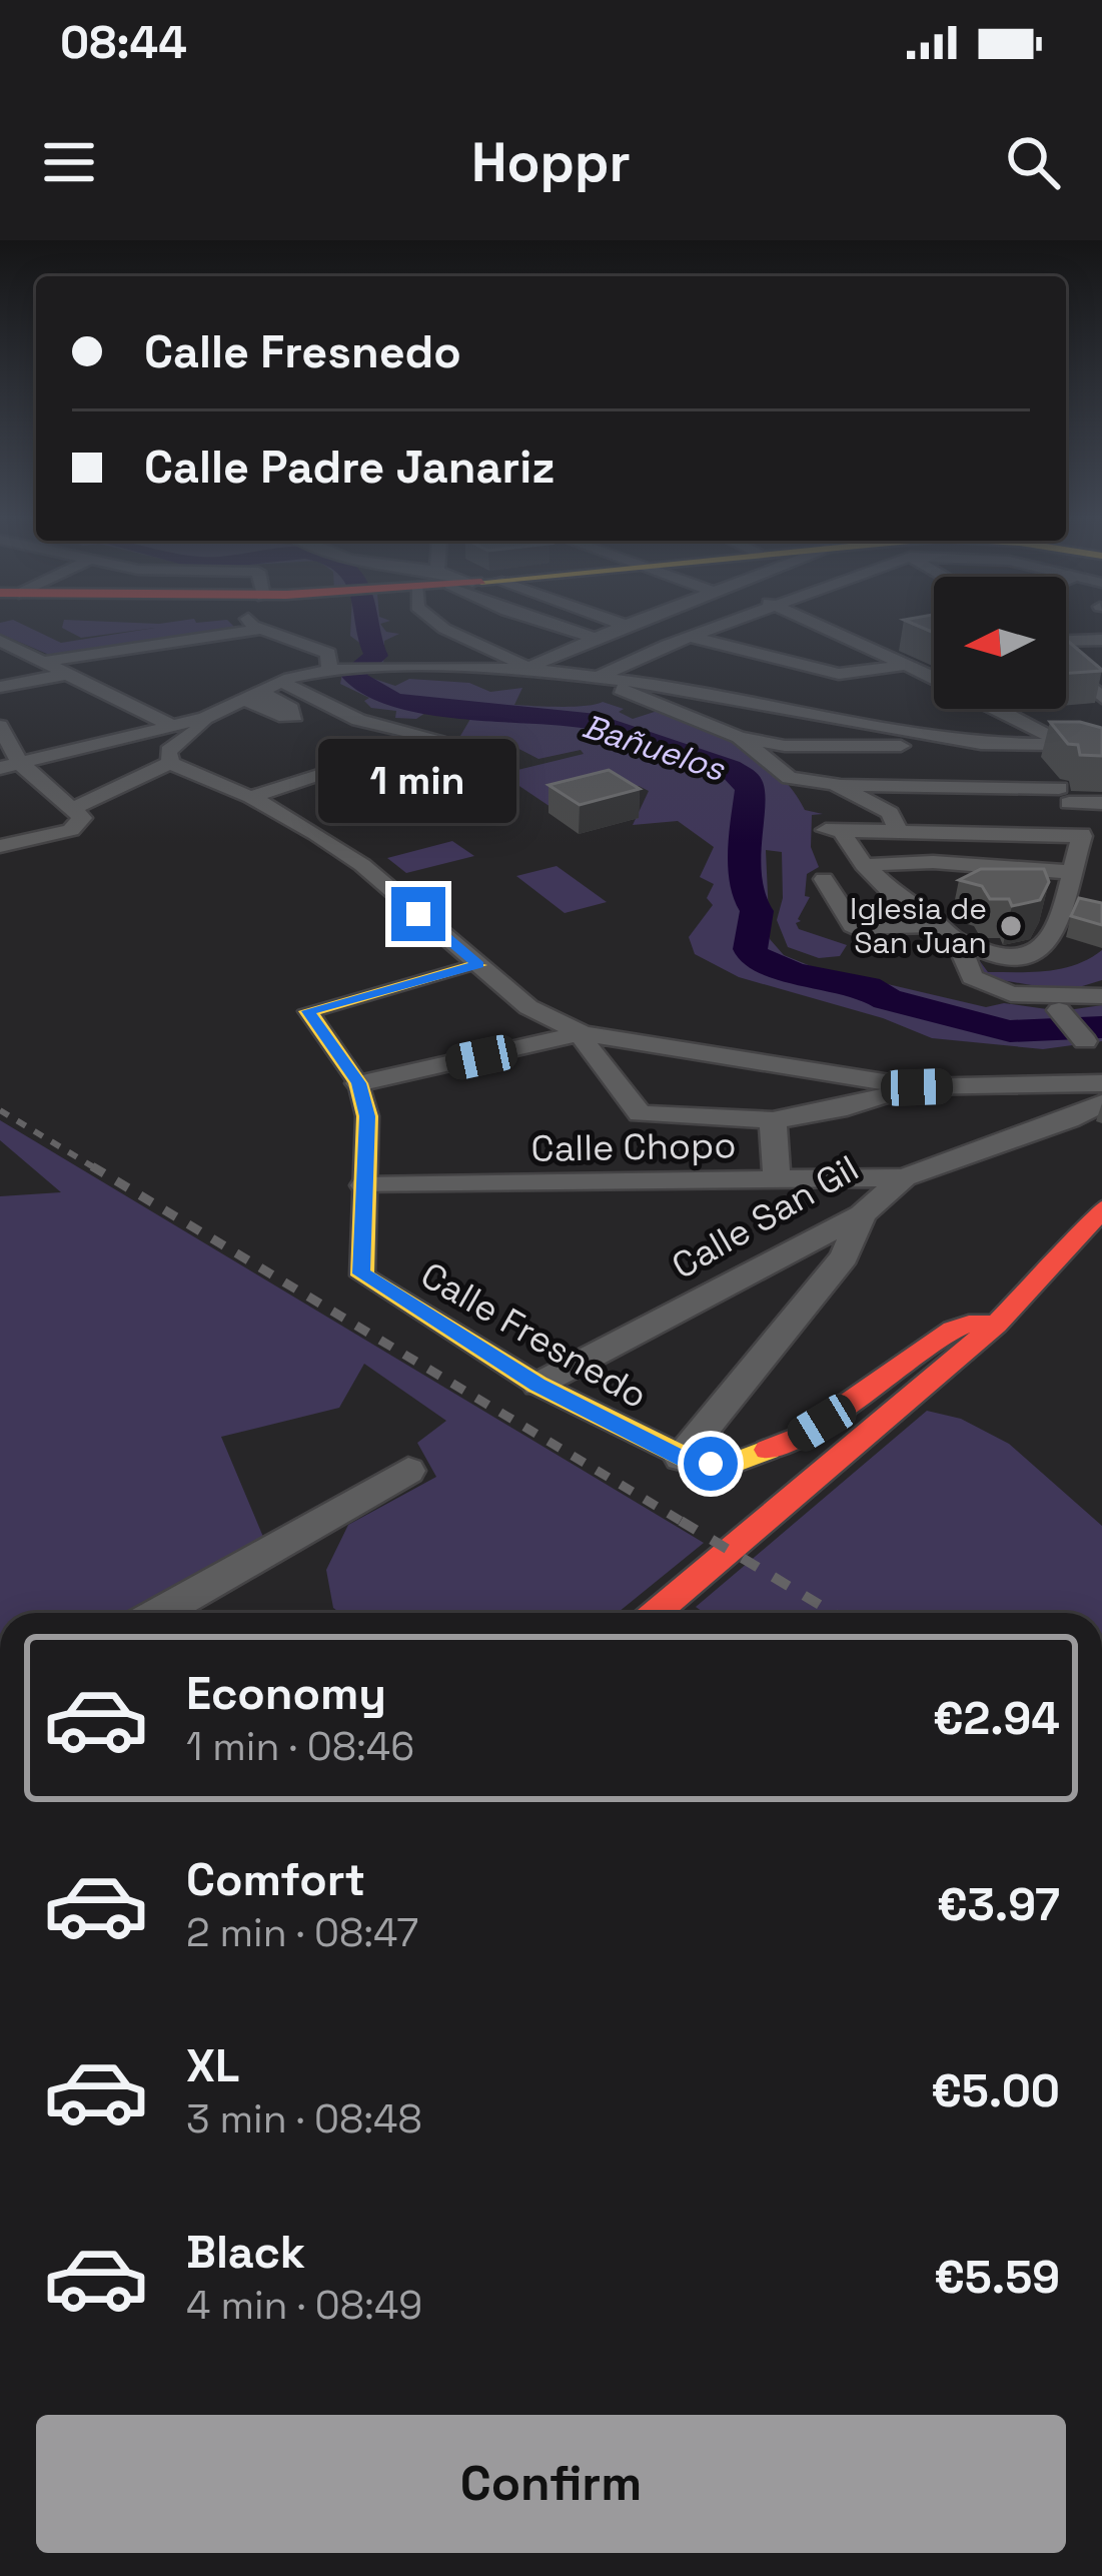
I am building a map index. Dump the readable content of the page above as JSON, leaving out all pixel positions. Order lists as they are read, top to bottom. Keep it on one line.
{"streets":{"street":["Calle Chopo","Calle San Gil","Calle Fresnedo"]},"crossings":[["Calle Chopo","Calle San Gil"],["Calle Chopo","Calle Fresnedo"],["Calle San Gil","Calle Fresnedo"]],"water":["Bañuelos"],"places":["Iglesia de San Juan"],"north":"left","page":{"status":"08:44","header":"Hoppr","banner":["Calle Fresnedo","Calle Padre Janariz"],"bubble":"1 min","list":[{"name":"Economy","note":"1 min · 08:46","value":"€2.94"},{"name":"Comfort","note":"2 min · 08:47","value":"€3.97"},{"name":"XL","note":"3 min · 08:48","value":"€5.00"},{"name":"Black","note":"4 min · 08:49","value":"€5.59"}],"buttons":"Confirm"}}
